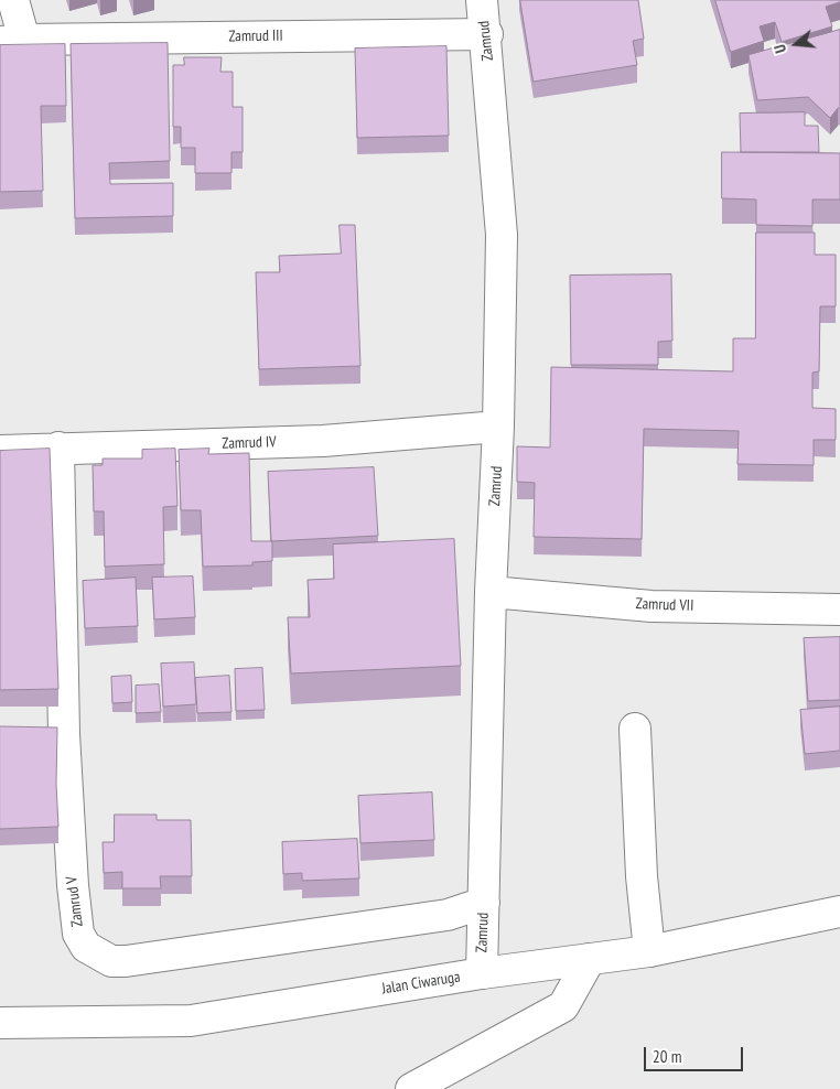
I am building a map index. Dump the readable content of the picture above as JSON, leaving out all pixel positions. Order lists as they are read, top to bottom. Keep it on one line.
{"streets":{"street":["Zamrud III","Zamrud","Zamrud IV","Zamrud VII","Zamrud V","Jalan Ciwaruga"]},"crossings":[["Zamrud III","Zamrud"],["Zamrud","Zamrud IV"],["Zamrud","Zamrud VII"],["Zamrud","Zamrud V"],["Zamrud","Jalan Ciwaruga"],["Zamrud IV","Zamrud V"]],"scale_bar":"20 m","north":"left"}
